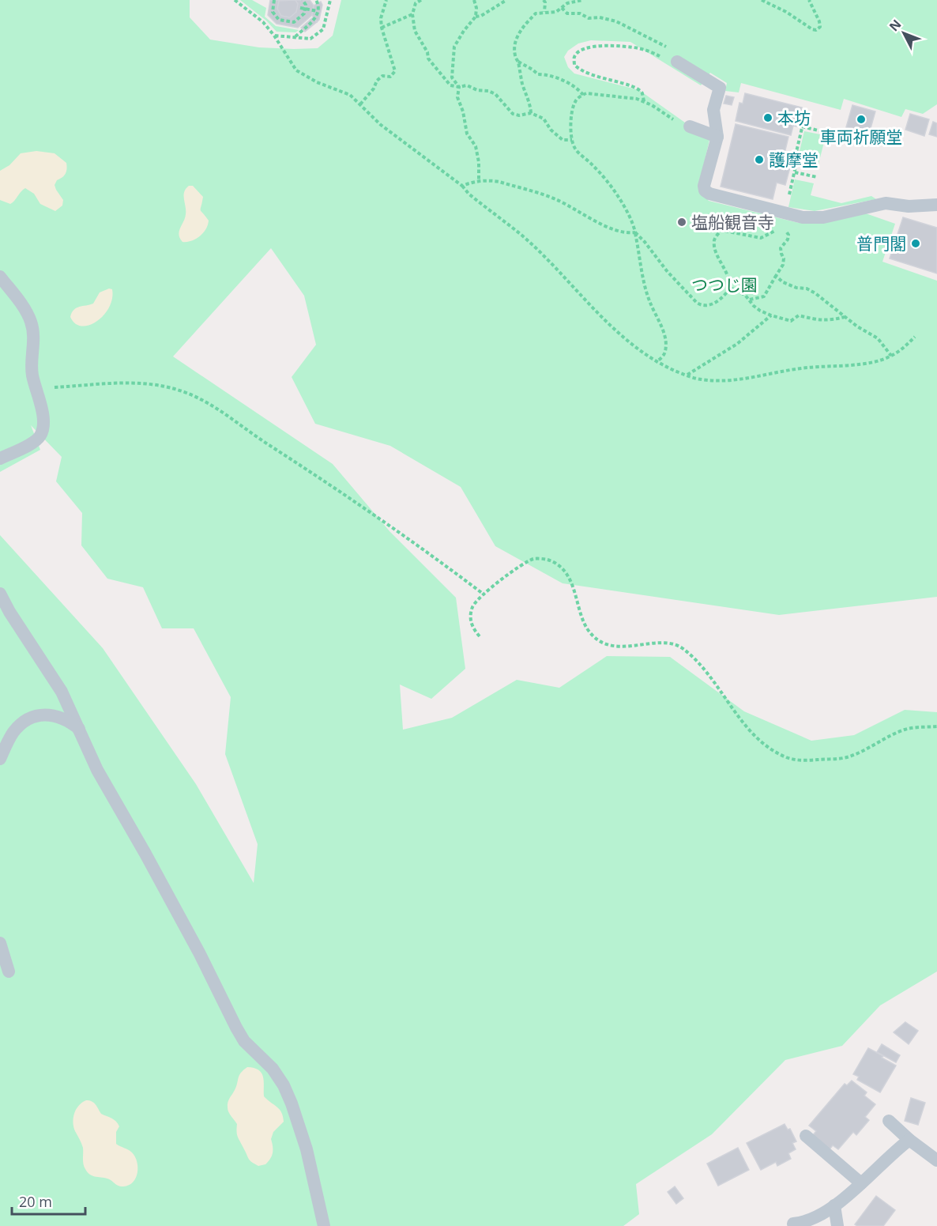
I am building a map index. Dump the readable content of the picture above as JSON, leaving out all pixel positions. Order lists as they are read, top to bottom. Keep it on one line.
{"parks":["つつじ園"],"places":["本坊","車両祈願堂","護摩堂","塩船観音寺","普門閣"],"scale_bar":"20 m","north":"top left"}
